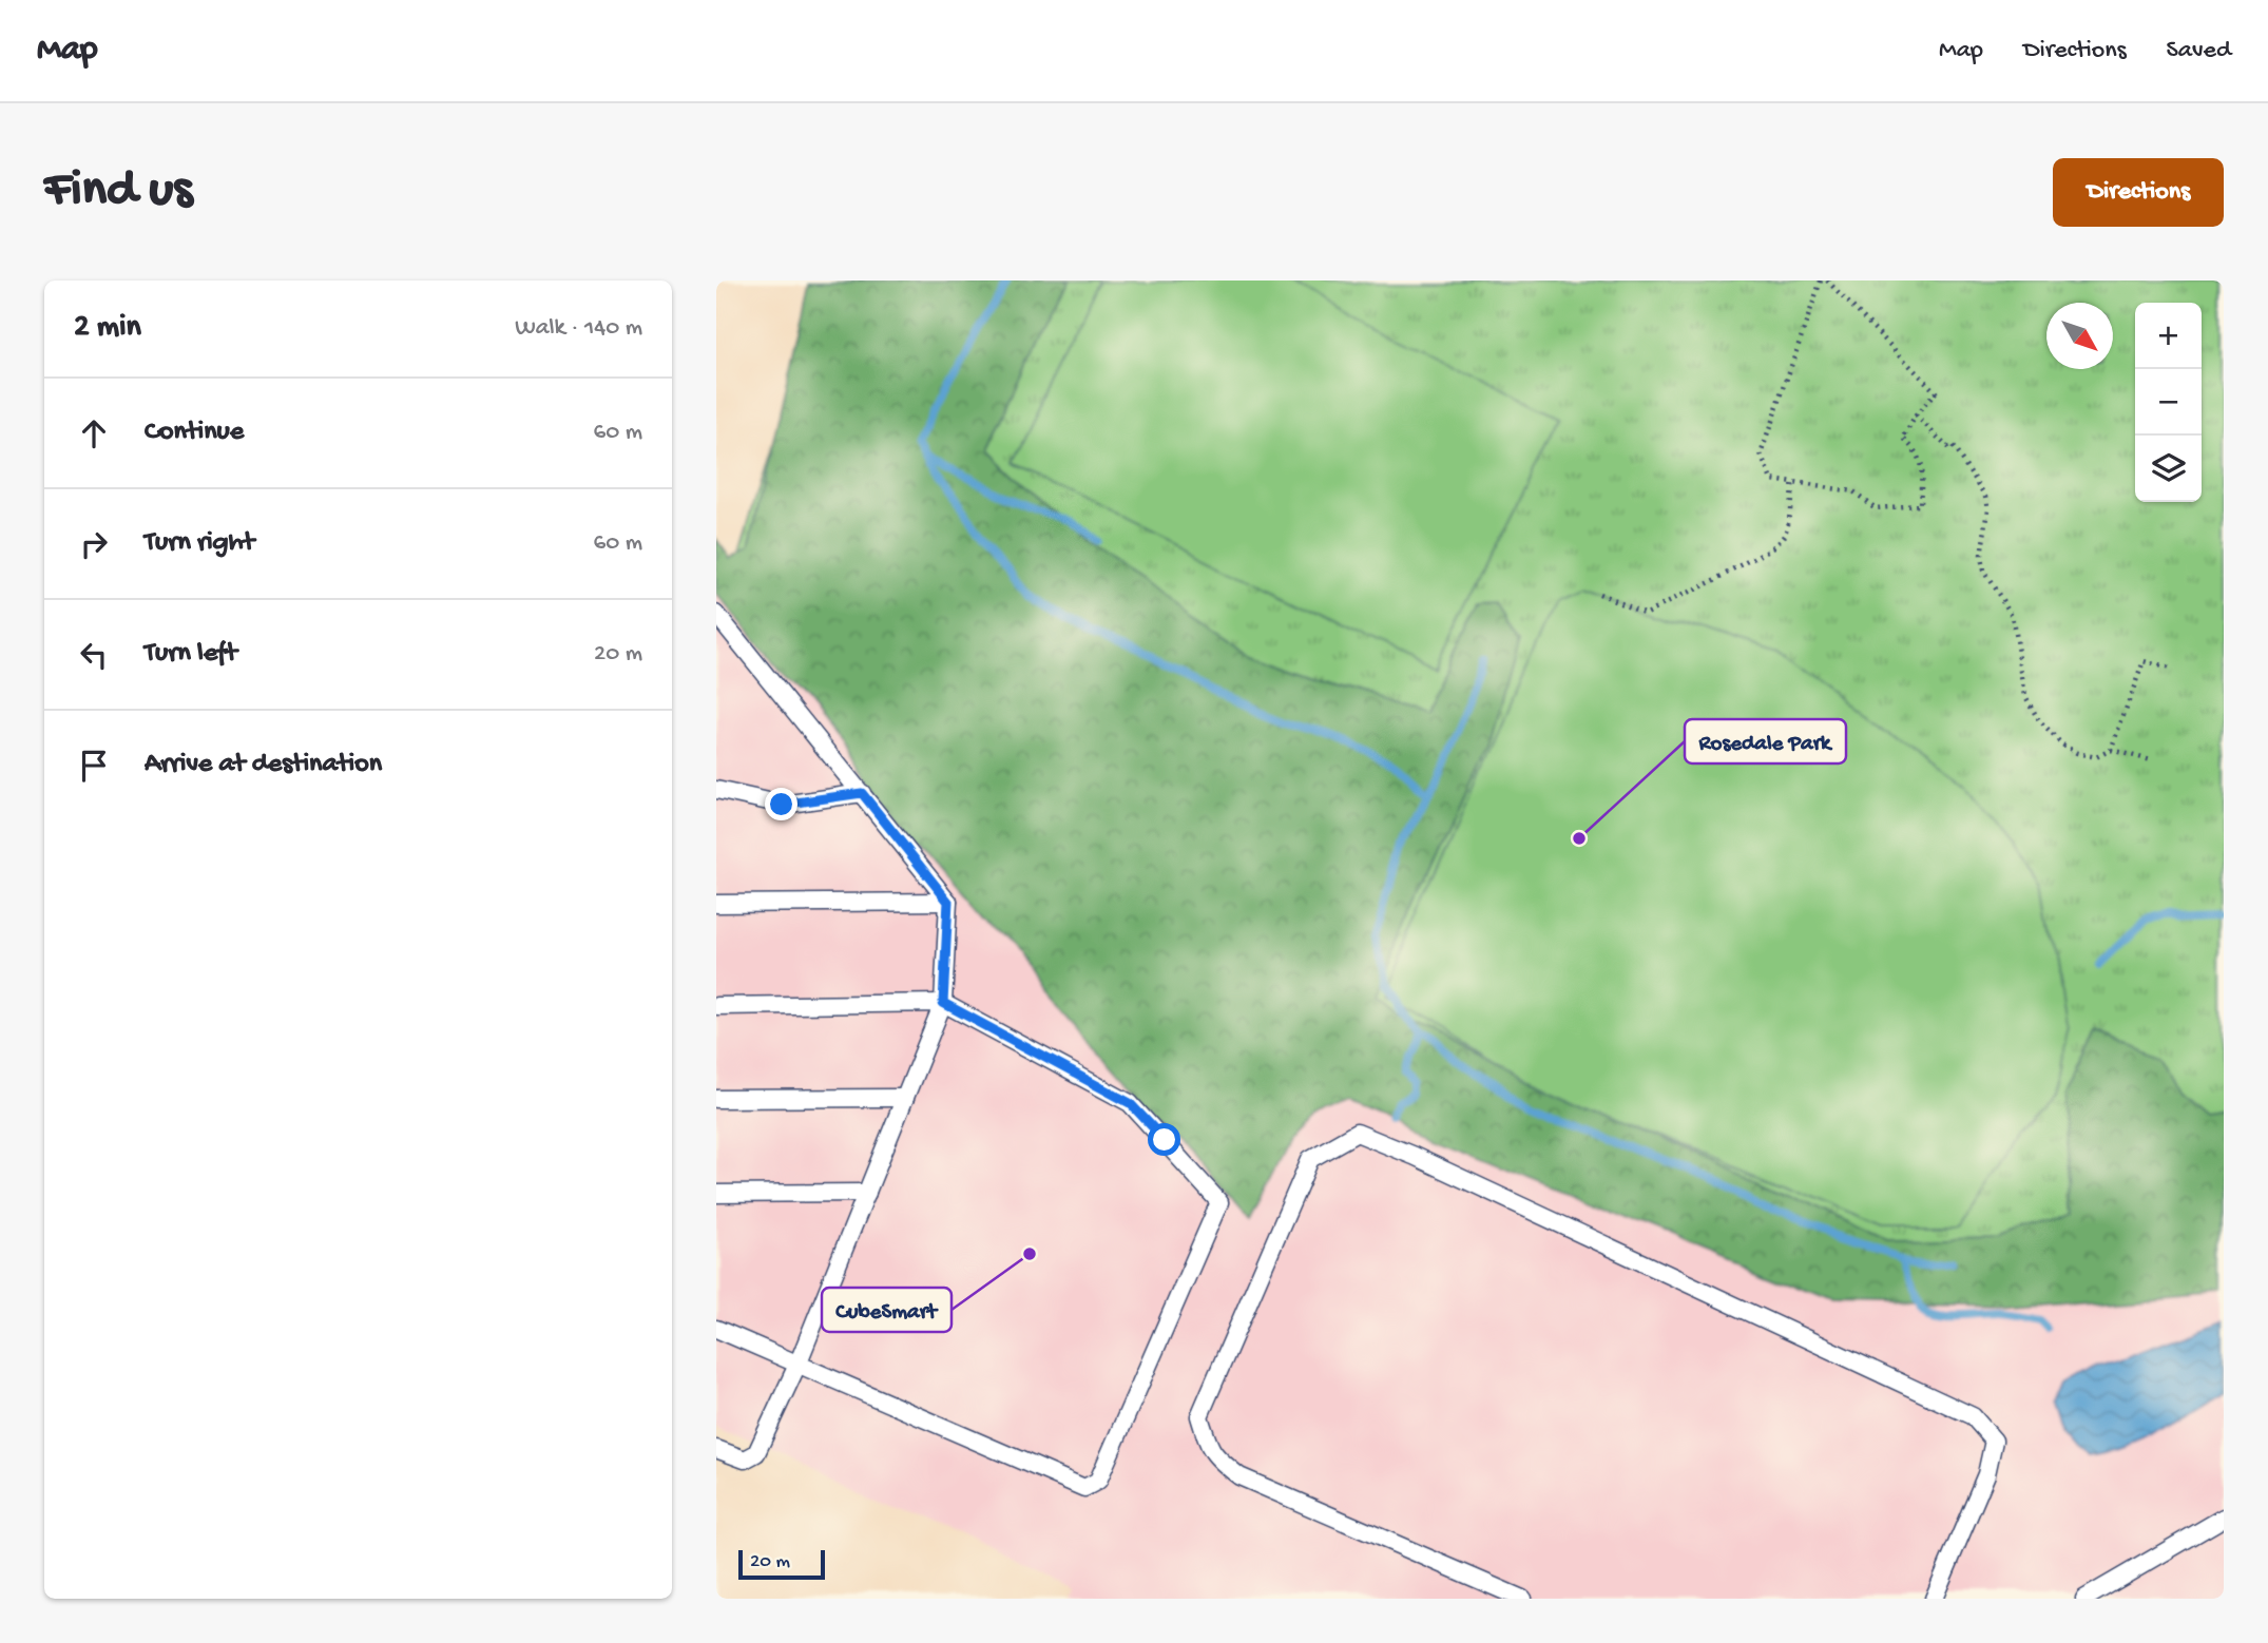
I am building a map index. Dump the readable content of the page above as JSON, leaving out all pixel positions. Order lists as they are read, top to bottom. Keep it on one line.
{"places":["Rosedale Park","CubeSmart"],"scale_bar":"20 m","north":"bottom right","page":{"header":"Map","nav":["Map","Directions","Saved"],"buttons":"Directions","title":"Find us","heading":["2 min","Walk · 140 m"],"map_buttons":["+","−"],"list":[["Continue","60 m"],["Turn right","60 m"],["Turn left","20 m"],"Arrive at destination"],"scale":"20 m"}}
